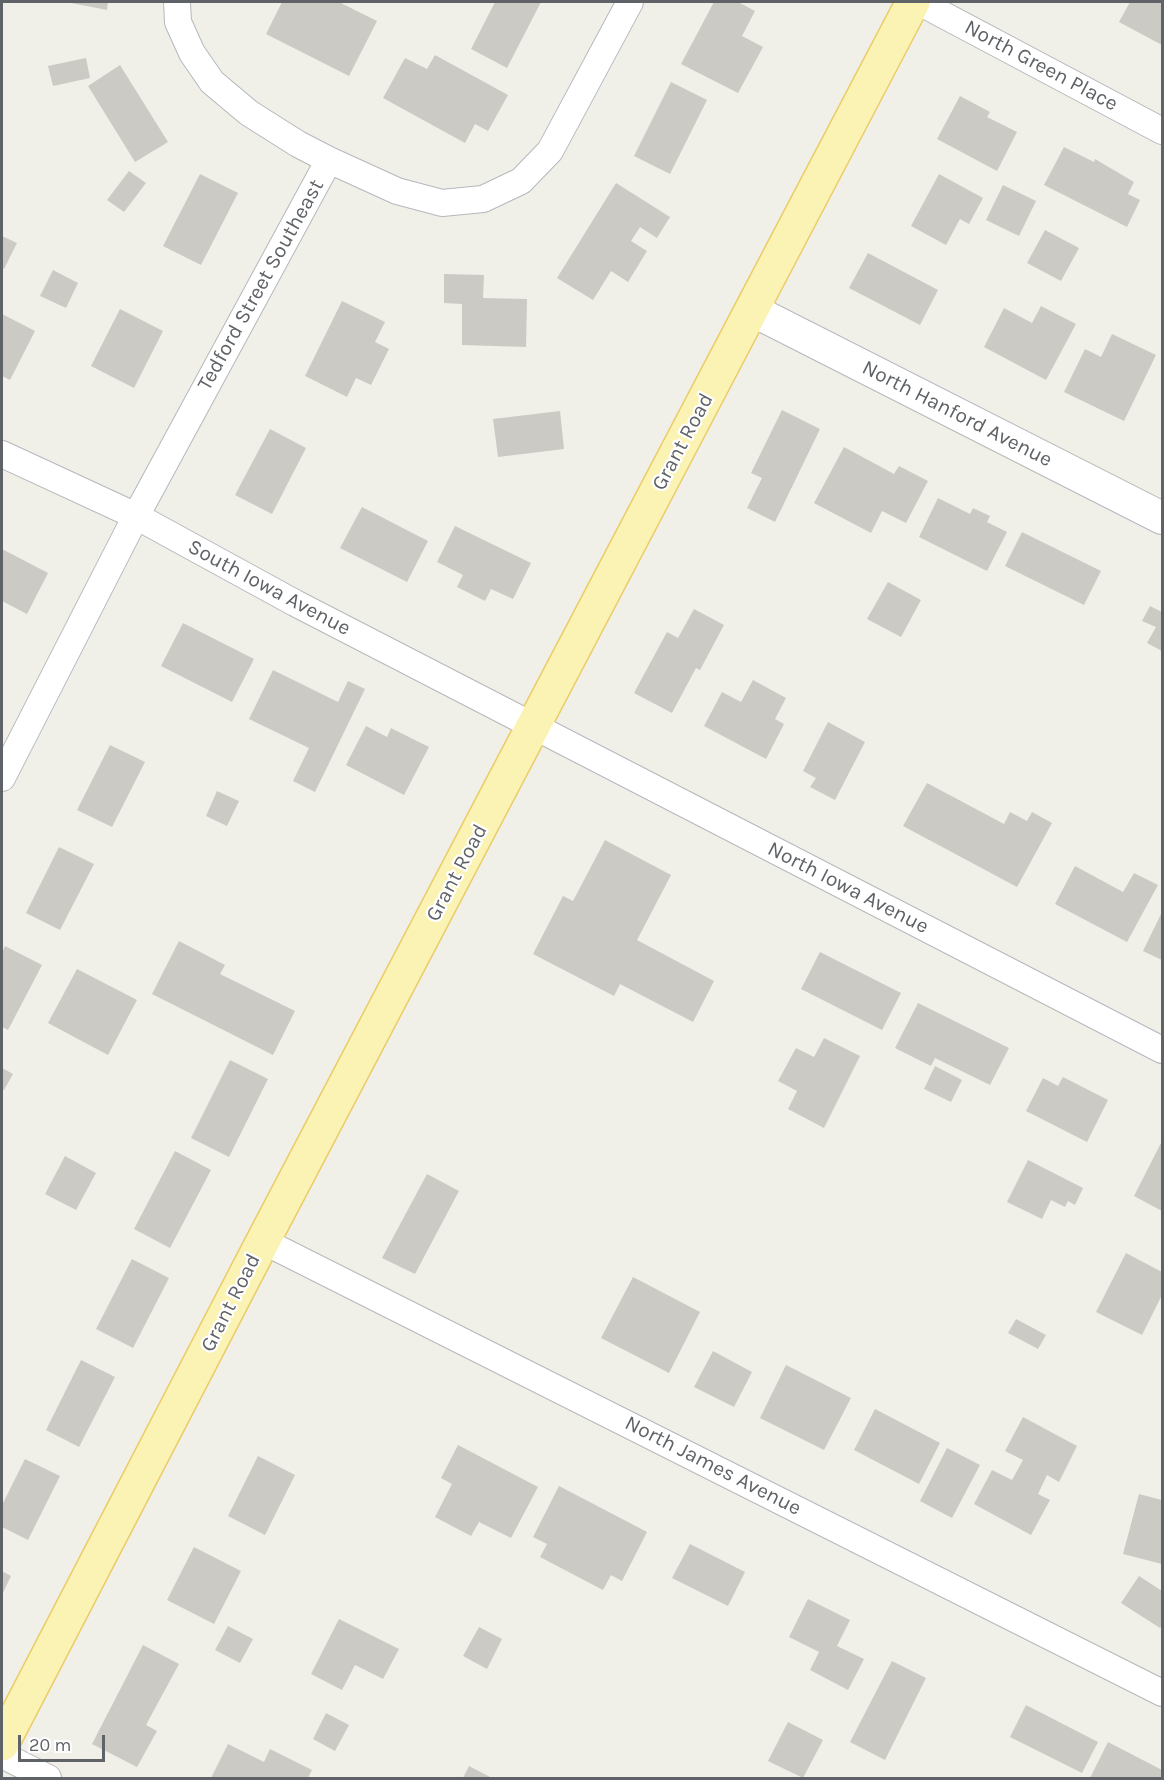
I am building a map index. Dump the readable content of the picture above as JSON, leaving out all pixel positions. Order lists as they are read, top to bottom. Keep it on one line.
{"streets":{"main road":["Grant Road"],"street":["North Green Place","Tedford Street Southeast","North Hanford Avenue","South Iowa Avenue","North Iowa Avenue","North James Avenue"]},"crossings":[["Tedford Street Southeast","South Iowa Avenue"],["North Hanford Avenue","Grant Road"],["Grant Road","South Iowa Avenue"],["Grant Road","North Iowa Avenue"],["Grant Road","North James Avenue"],["South Iowa Avenue","North Iowa Avenue"]],"scale_bar":"20 m"}
